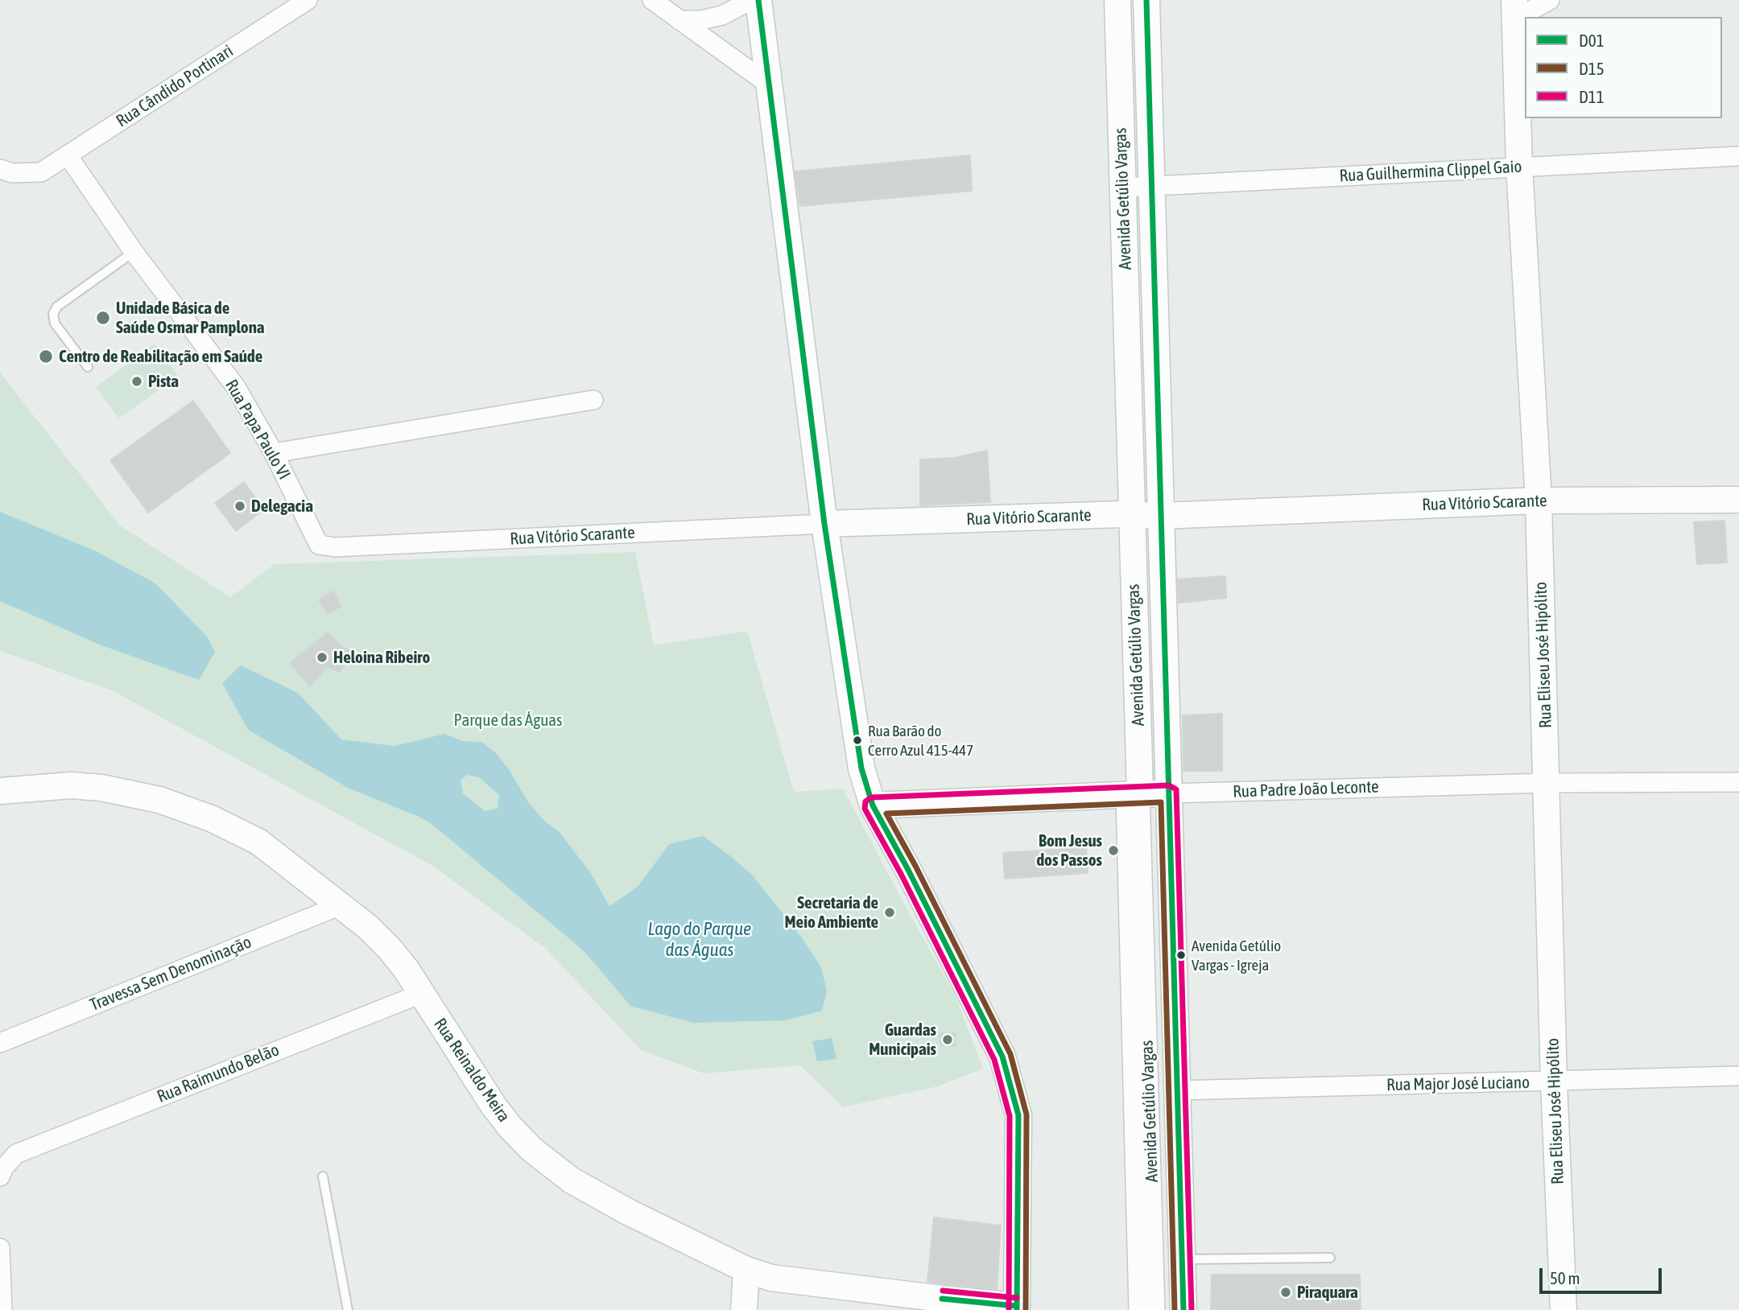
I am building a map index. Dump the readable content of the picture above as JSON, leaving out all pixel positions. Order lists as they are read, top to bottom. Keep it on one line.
{"streets":{"main road":["Avenida Getúlio Vargas","Rua Vitório Scarante","Rua Eliseu José Hipólito","Rua Padre João Leconte","Rua Reinaldo Meira"],"street":["Rua Cândido Portinari","Rua Guilhermina Clippel Gaio","Rua Papa Paulo VI","Travessa Sem Denominação","Rua Raimundo Belão","Rua Major José Luciano"]},"crossings":[["Rua Cândido Portinari","Rua Papa Paulo VI"],["Rua Guilhermina Clippel Gaio","Avenida Getúlio Vargas"],["Rua Guilhermina Clippel Gaio","Rua Eliseu José Hipólito"],["Avenida Getúlio Vargas","Rua Vitório Scarante"],["Avenida Getúlio Vargas","Rua Padre João Leconte"],["Avenida Getúlio Vargas","Rua Major José Luciano"],["Rua Papa Paulo VI","Rua Vitório Scarante"],["Rua Vitório Scarante","Rua Eliseu José Hipólito"],["Rua Eliseu José Hipólito","Rua Padre João Leconte"],["Rua Eliseu José Hipólito","Rua Major José Luciano"],["Travessa Sem Denominação","Rua Reinaldo Meira"],["Rua Reinaldo Meira","Rua Raimundo Belão"]],"water":["Lago do Parque das Águas"],"parks":["Parque das Águas"],"places":["Unidade Básica de Saúde Osmar Pamplona","Centro de Reabilitação em Saúde","Pista","Delegacia","Heloina Ribeiro","Rua Barão do Cerro Azul 415-447","Bom Jesus dos Passos","Secretaria de Meio Ambiente","Avenida Getúlio Vargas - Igreja","Guardas Municipais","Piraquara"],"lines":["transit line D01","transit line D11","transit line D15"],"legend":["D01","D15","D11"],"scale_bar":"50 m"}
